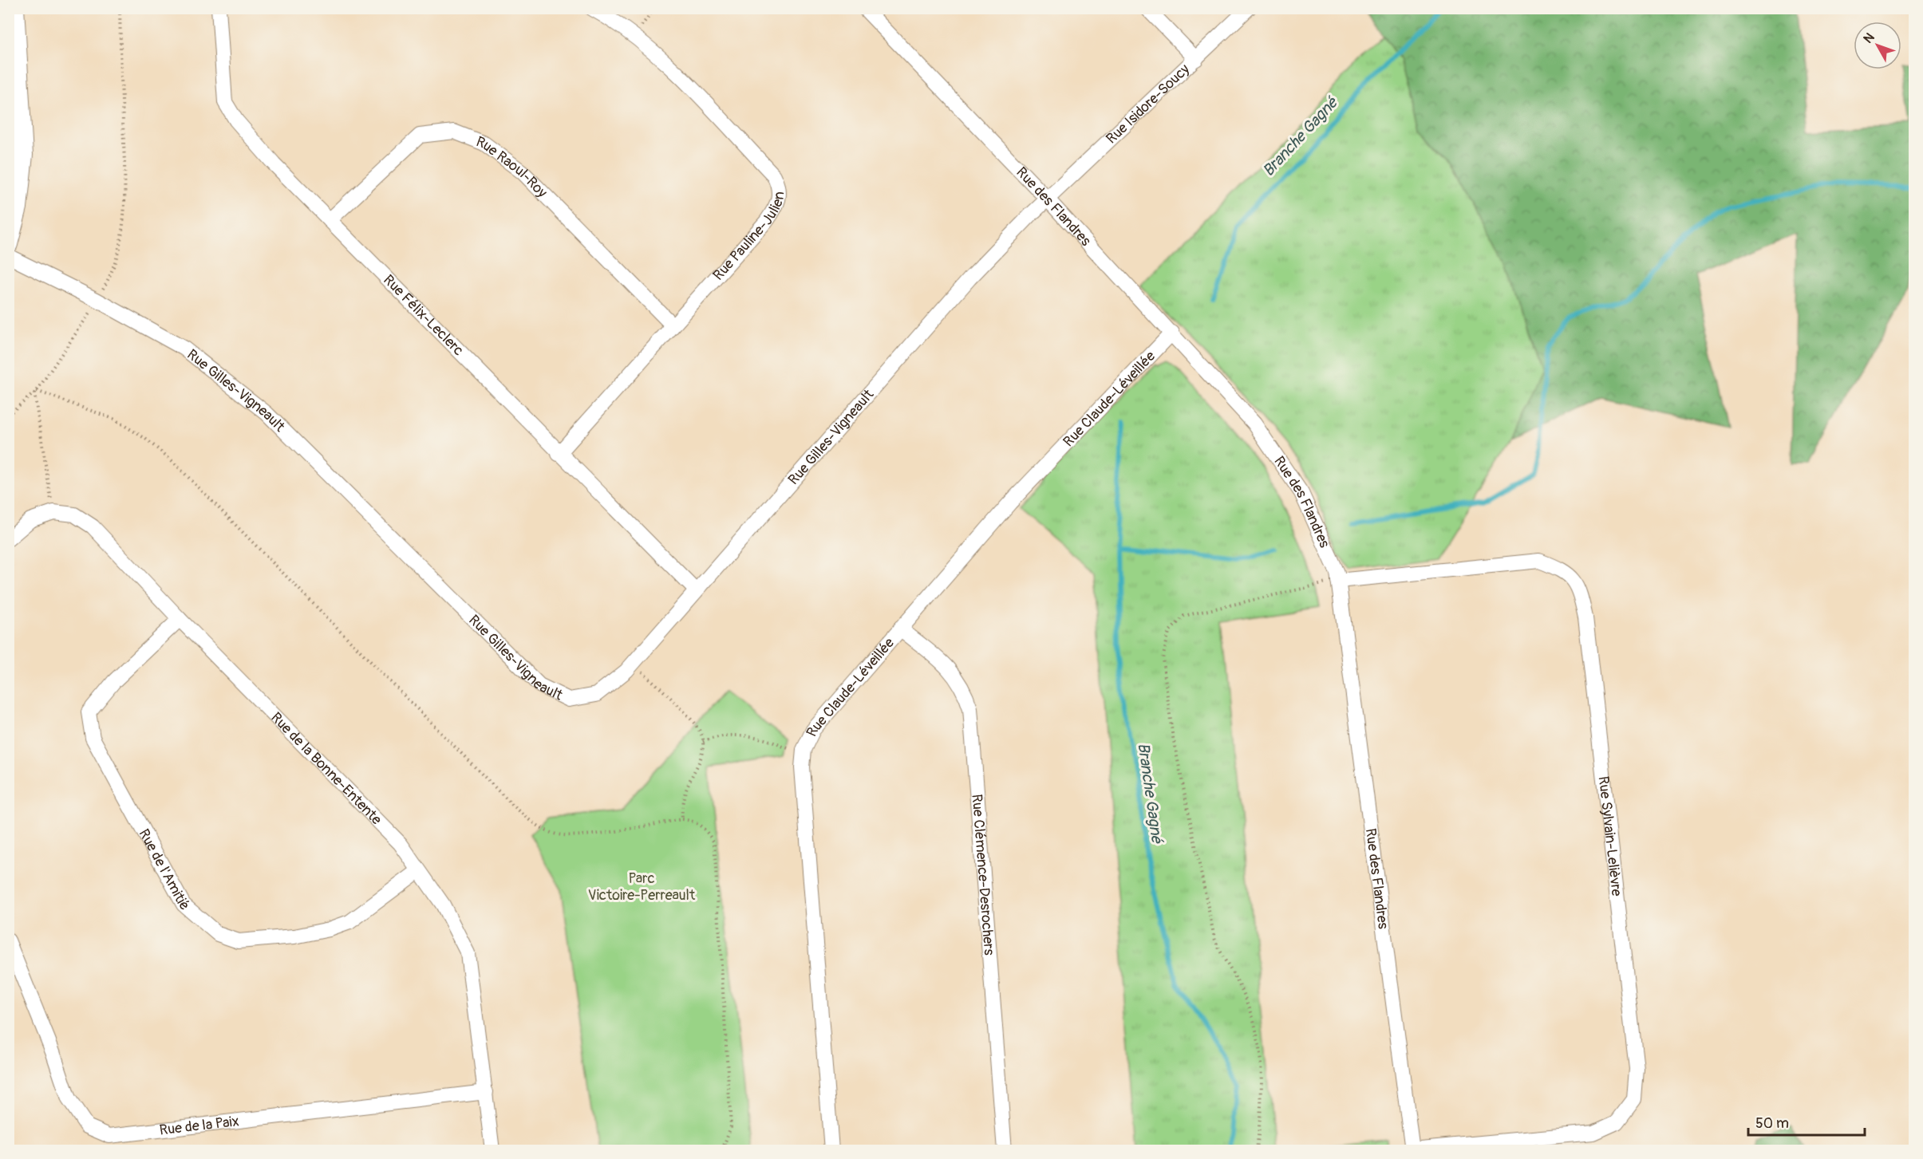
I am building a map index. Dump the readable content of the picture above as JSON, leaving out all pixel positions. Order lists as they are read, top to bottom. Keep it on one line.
{"streets":{"street":["Rue Isidore-Soucy","Rue Raoul-Roy","Rue des Flandres","Rue Pauline-Julien","Rue Félix-Leclerc","Rue Gilles-Vigneault","Rue Claude-Léveillée","Rue de la Bonne-Entente","Rue Sylvain-Lelièvre","Rue de l'Amitié","Rue Clémence-Desrochers","Rue de la Paix"]},"crossings":[["Rue Isidore-Soucy","Rue des Flandres"],["Rue Isidore-Soucy","Rue Gilles-Vigneault"],["Rue Raoul-Roy","Rue Pauline-Julien"],["Rue Raoul-Roy","Rue Félix-Leclerc"],["Rue des Flandres","Rue Gilles-Vigneault"],["Rue des Flandres","Rue Claude-Léveillée"],["Rue des Flandres","Rue Sylvain-Lelièvre"],["Rue Pauline-Julien","Rue Félix-Leclerc"],["Rue Félix-Leclerc","Rue Gilles-Vigneault"],["Rue Claude-Léveillée","Rue Clémence-Desrochers"],["Rue de la Bonne-Entente","Rue de l'Amitié"],["Rue de la Bonne-Entente","Rue de la Paix"]],"water":["Branche Gagné"],"parks":["Parc Victoire-Perreault"],"scale_bar":"50 m","north":"top left"}
